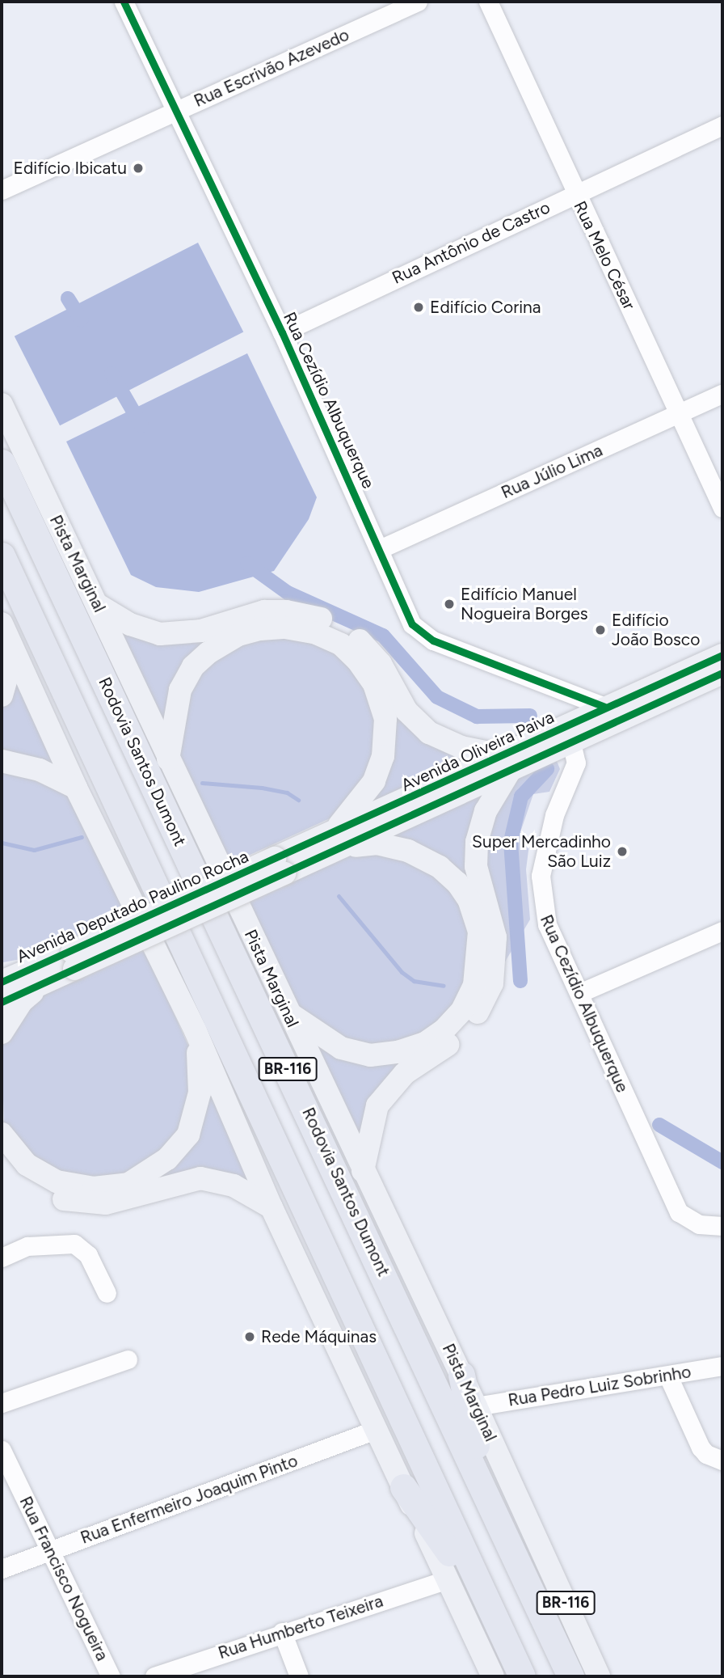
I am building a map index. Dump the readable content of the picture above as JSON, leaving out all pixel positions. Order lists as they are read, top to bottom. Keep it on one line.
{"streets":{"highway":["Rodovia Santos Dumont","BR-116"],"main road":["Pista Marginal","Avenida Oliveira Paiva","Avenida Deputado Paulino Rocha"],"street":["Rua Escrivão Azevedo","Rua Antônio de Castro","Rua Melo César","Rua Cezídio Albuquerque","Rua Júlio Lima","Rua Pedro Luiz Sobrinho","Rua Enfermeiro Joaquim Pinto","Rua Francisco Nogueira","Rua Humberto Teixeira"]},"crossings":[["Rua Escrivão Azevedo","Rua Cezídio Albuquerque"],["Rua Antônio de Castro","Rua Melo César"],["Rua Antônio de Castro","Rua Cezídio Albuquerque"],["Rua Melo César","Rua Júlio Lima"],["Rua Cezídio Albuquerque","Rua Júlio Lima"],["Rua Cezídio Albuquerque","Avenida Oliveira Paiva"],["Pista Marginal","Rua Pedro Luiz Sobrinho"],["Avenida Oliveira Paiva","Avenida Deputado Paulino Rocha"],["Rua Enfermeiro Joaquim Pinto","Rua Francisco Nogueira"]],"places":["Edifício Ibicatu","Edifício Corina","Edifício Manuel Nogueira Borges","Edifício João Bosco","Super Mercadinho São Luiz","Rede Máquinas"]}
